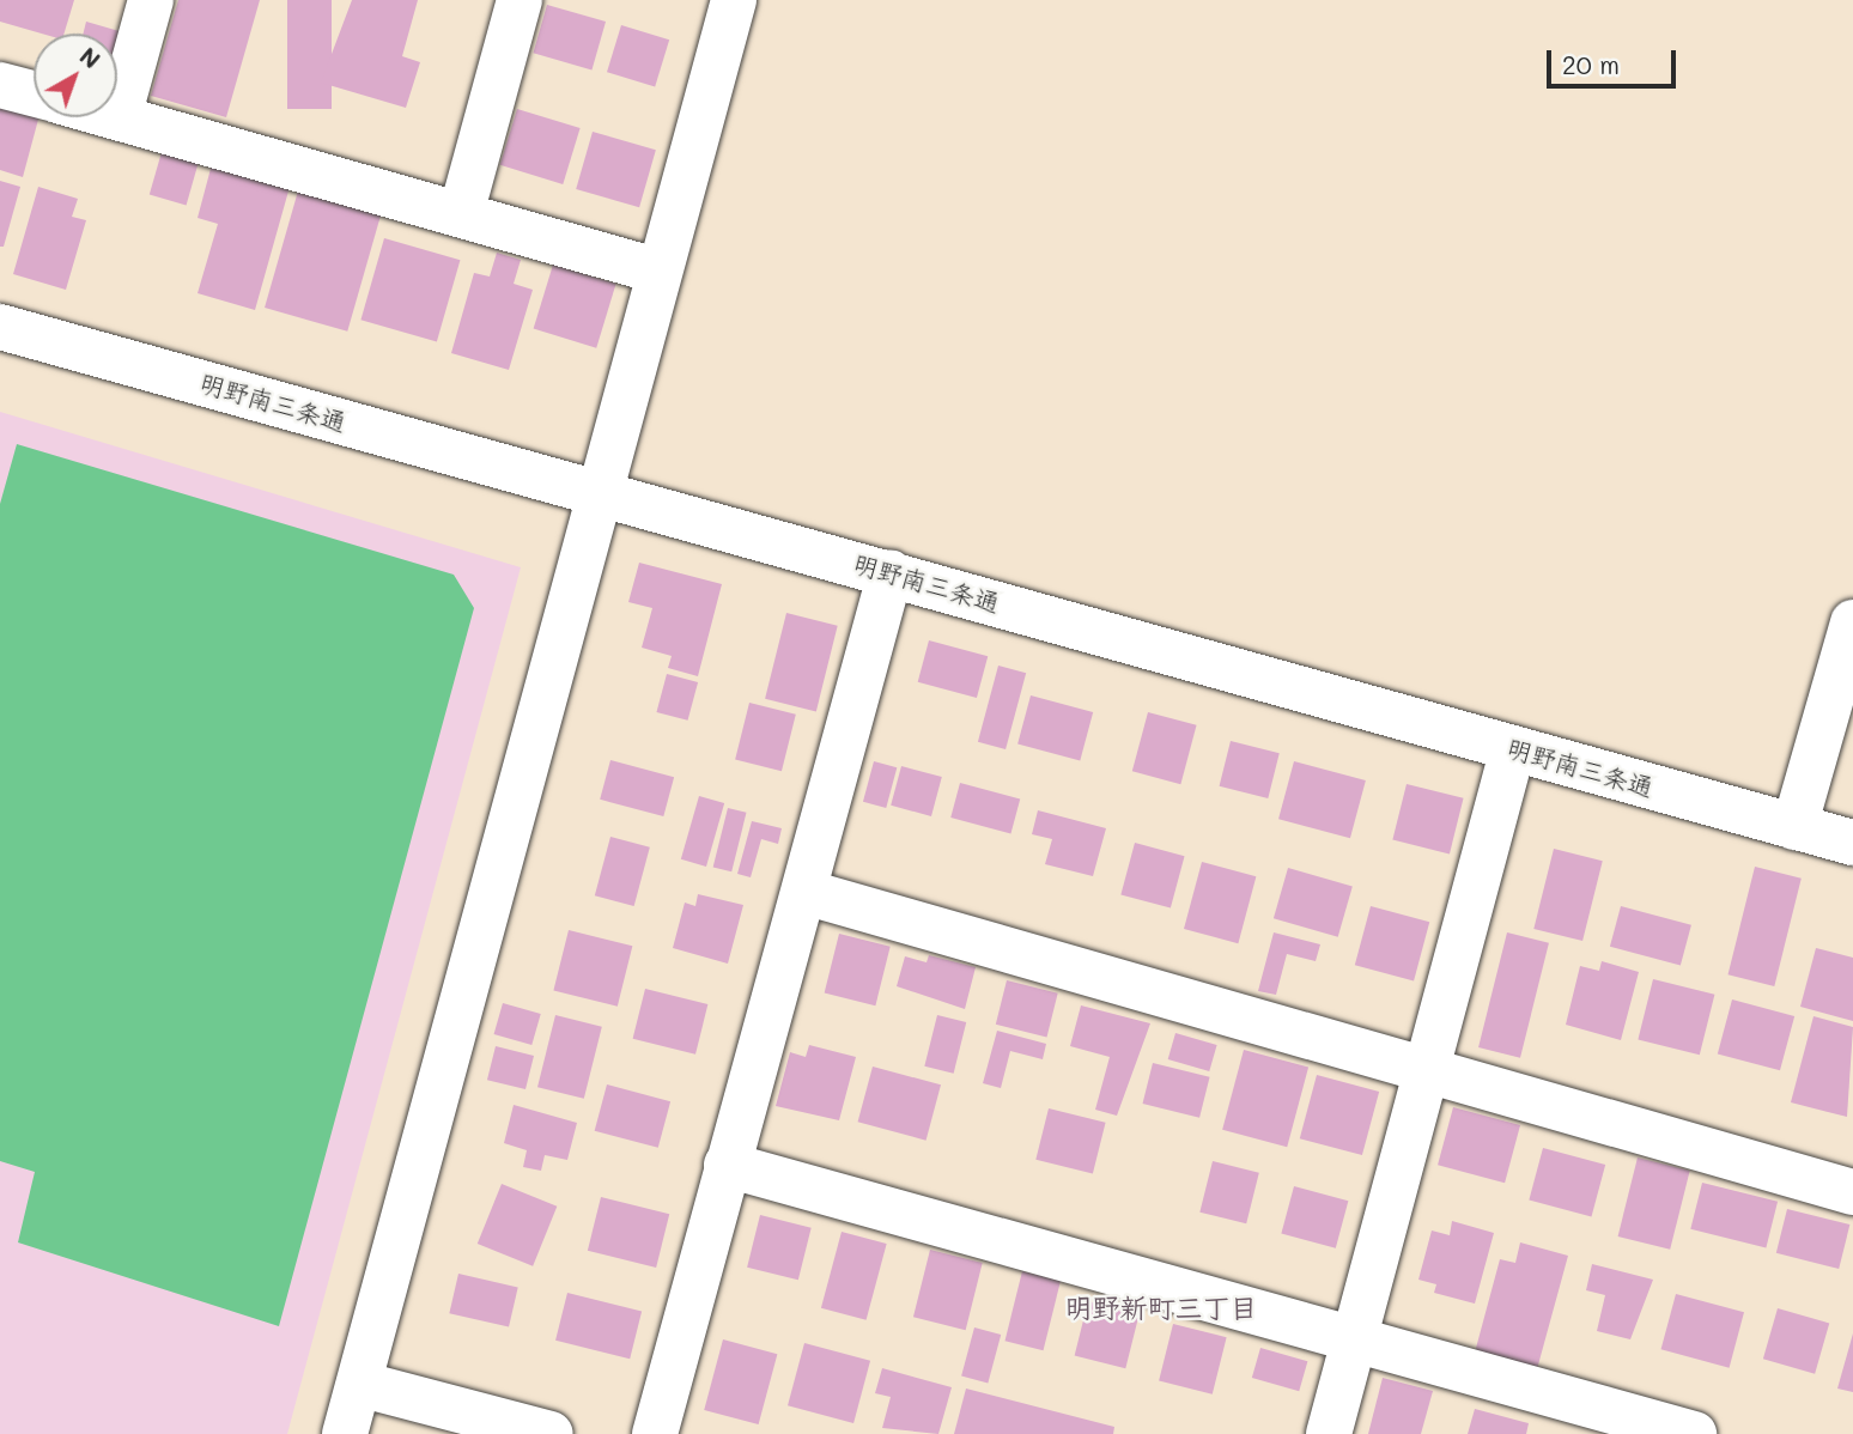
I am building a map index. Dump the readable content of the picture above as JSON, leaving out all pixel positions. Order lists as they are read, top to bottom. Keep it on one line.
{"streets":{"street":["明野南三条通"]},"districts":["明野新町三丁目"],"scale_bar":"20 m","north":"top right"}
